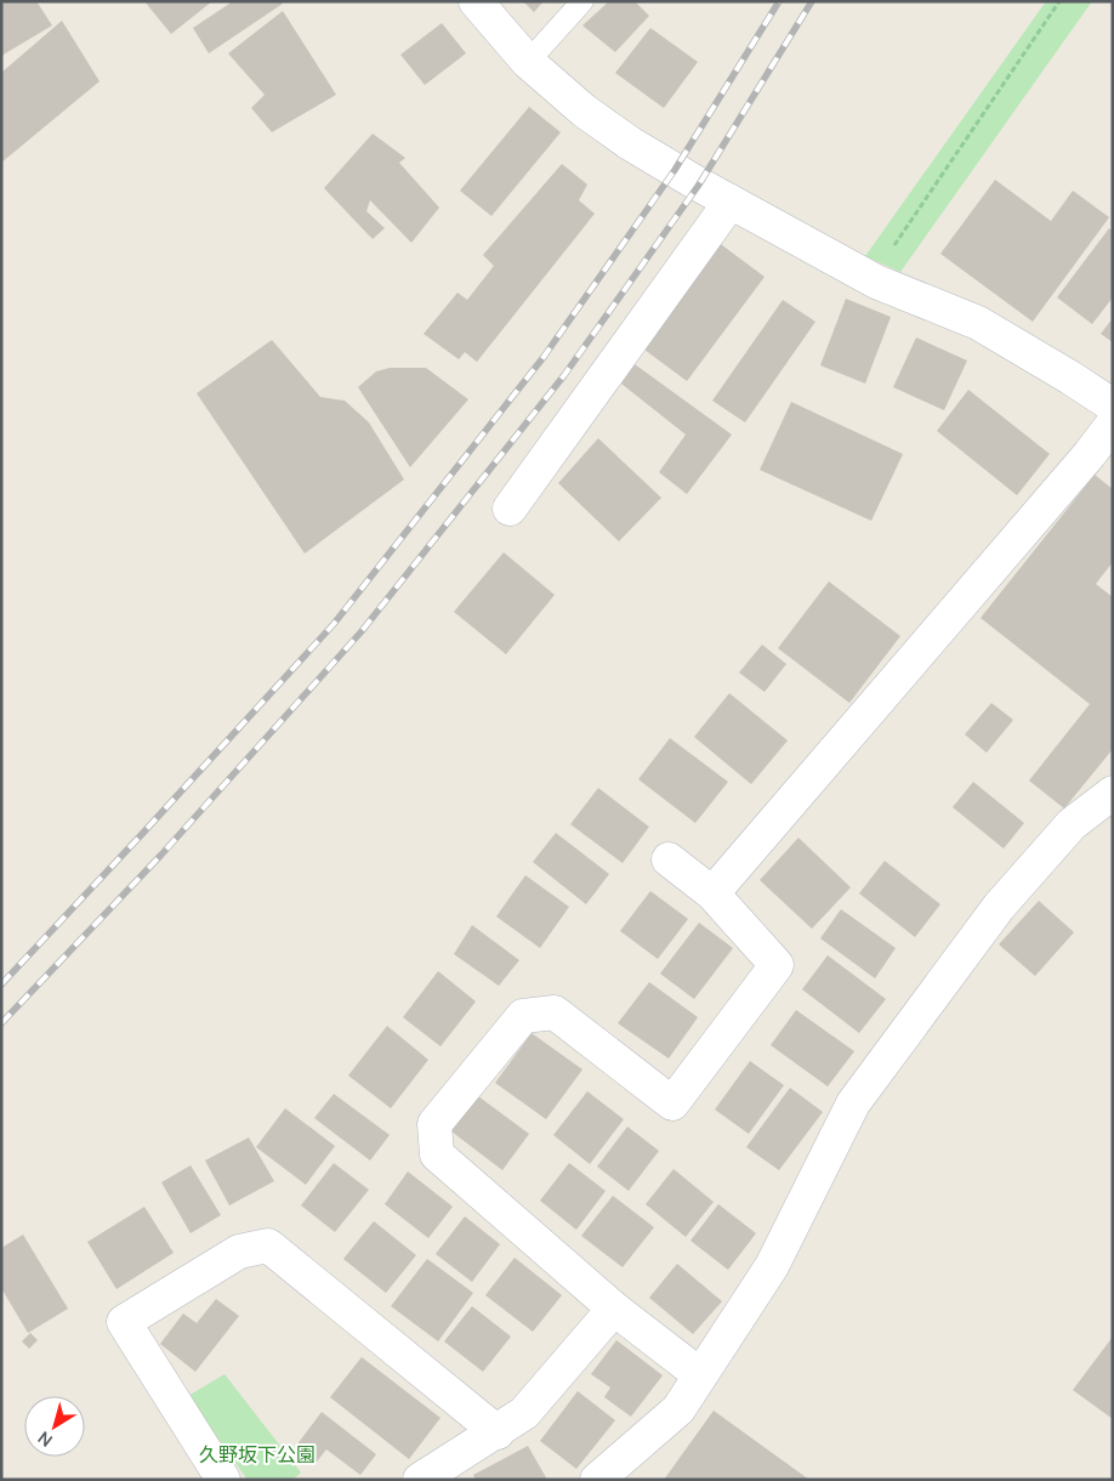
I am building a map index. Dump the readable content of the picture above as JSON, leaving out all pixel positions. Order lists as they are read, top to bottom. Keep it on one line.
{"parks":["久野坂下公園"],"north":"bottom left"}
